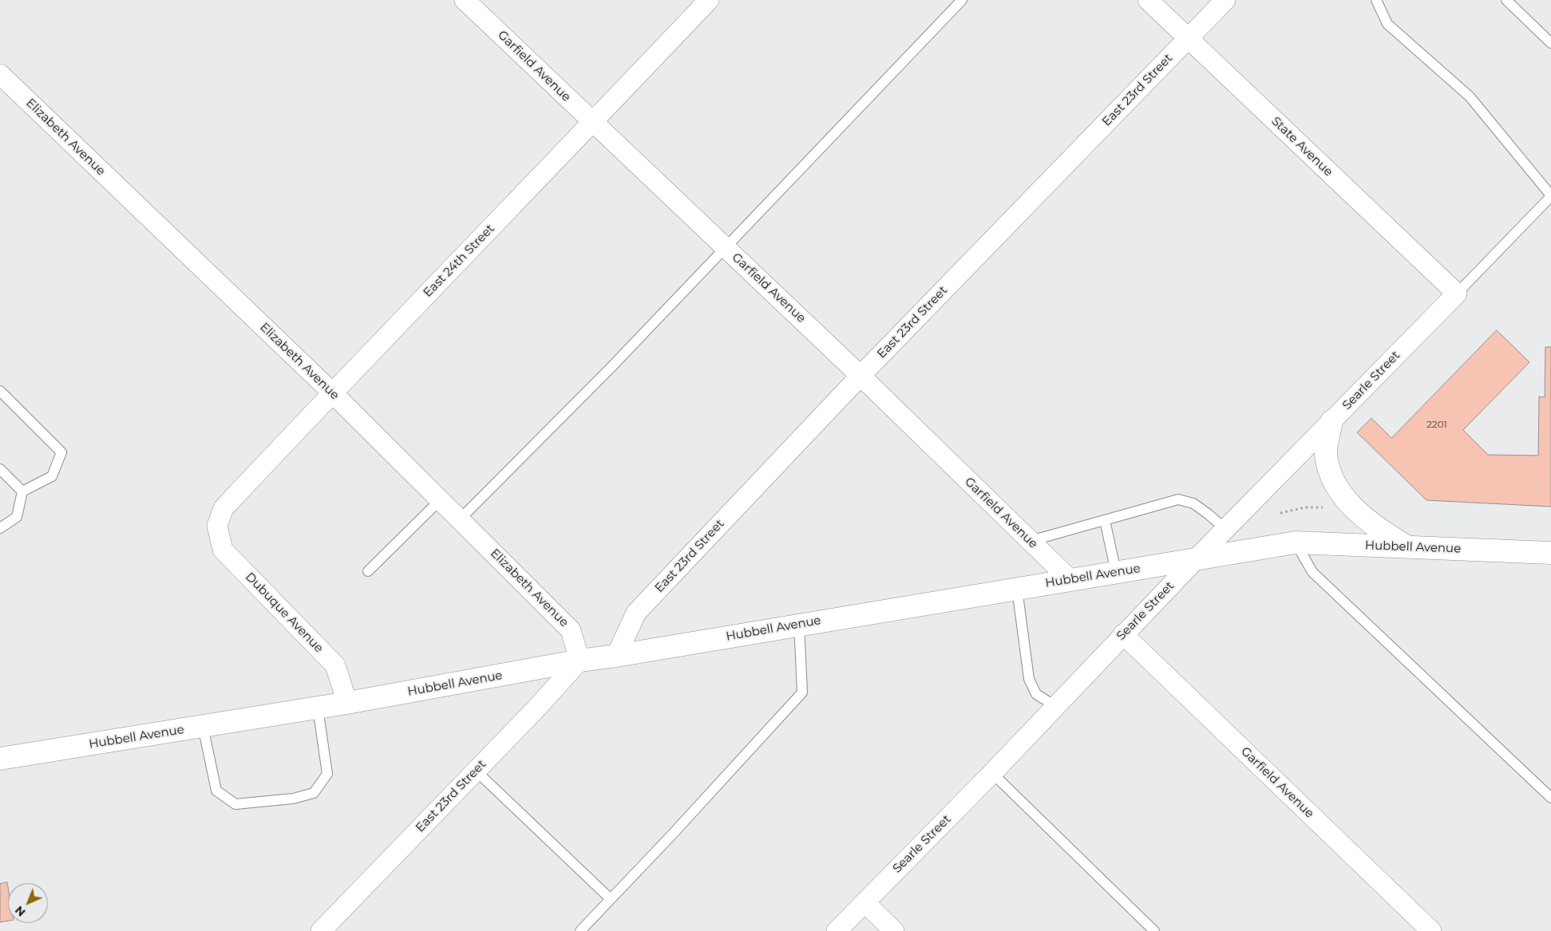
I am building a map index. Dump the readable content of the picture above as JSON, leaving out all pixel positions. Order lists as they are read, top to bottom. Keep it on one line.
{"streets":{"main road":["Hubbell Avenue"],"street":["Garfield Avenue","East 23rd Street","Elizabeth Avenue","State Avenue","East 24th Street","Searle Street","Dubuque Avenue"]},"crossings":[["Garfield Avenue","East 23rd Street"],["Garfield Avenue","East 24th Street"],["Garfield Avenue","Searle Street"],["Garfield Avenue","Hubbell Avenue"],["East 23rd Street","Elizabeth Avenue"],["East 23rd Street","State Avenue"],["East 23rd Street","Hubbell Avenue"],["Elizabeth Avenue","East 24th Street"],["Elizabeth Avenue","Hubbell Avenue"],["State Avenue","Searle Street"],["East 24th Street","Dubuque Avenue"],["Searle Street","Hubbell Avenue"],["Hubbell Avenue","Dubuque Avenue"]],"house_numbers":["2201"],"north":"bottom left"}
